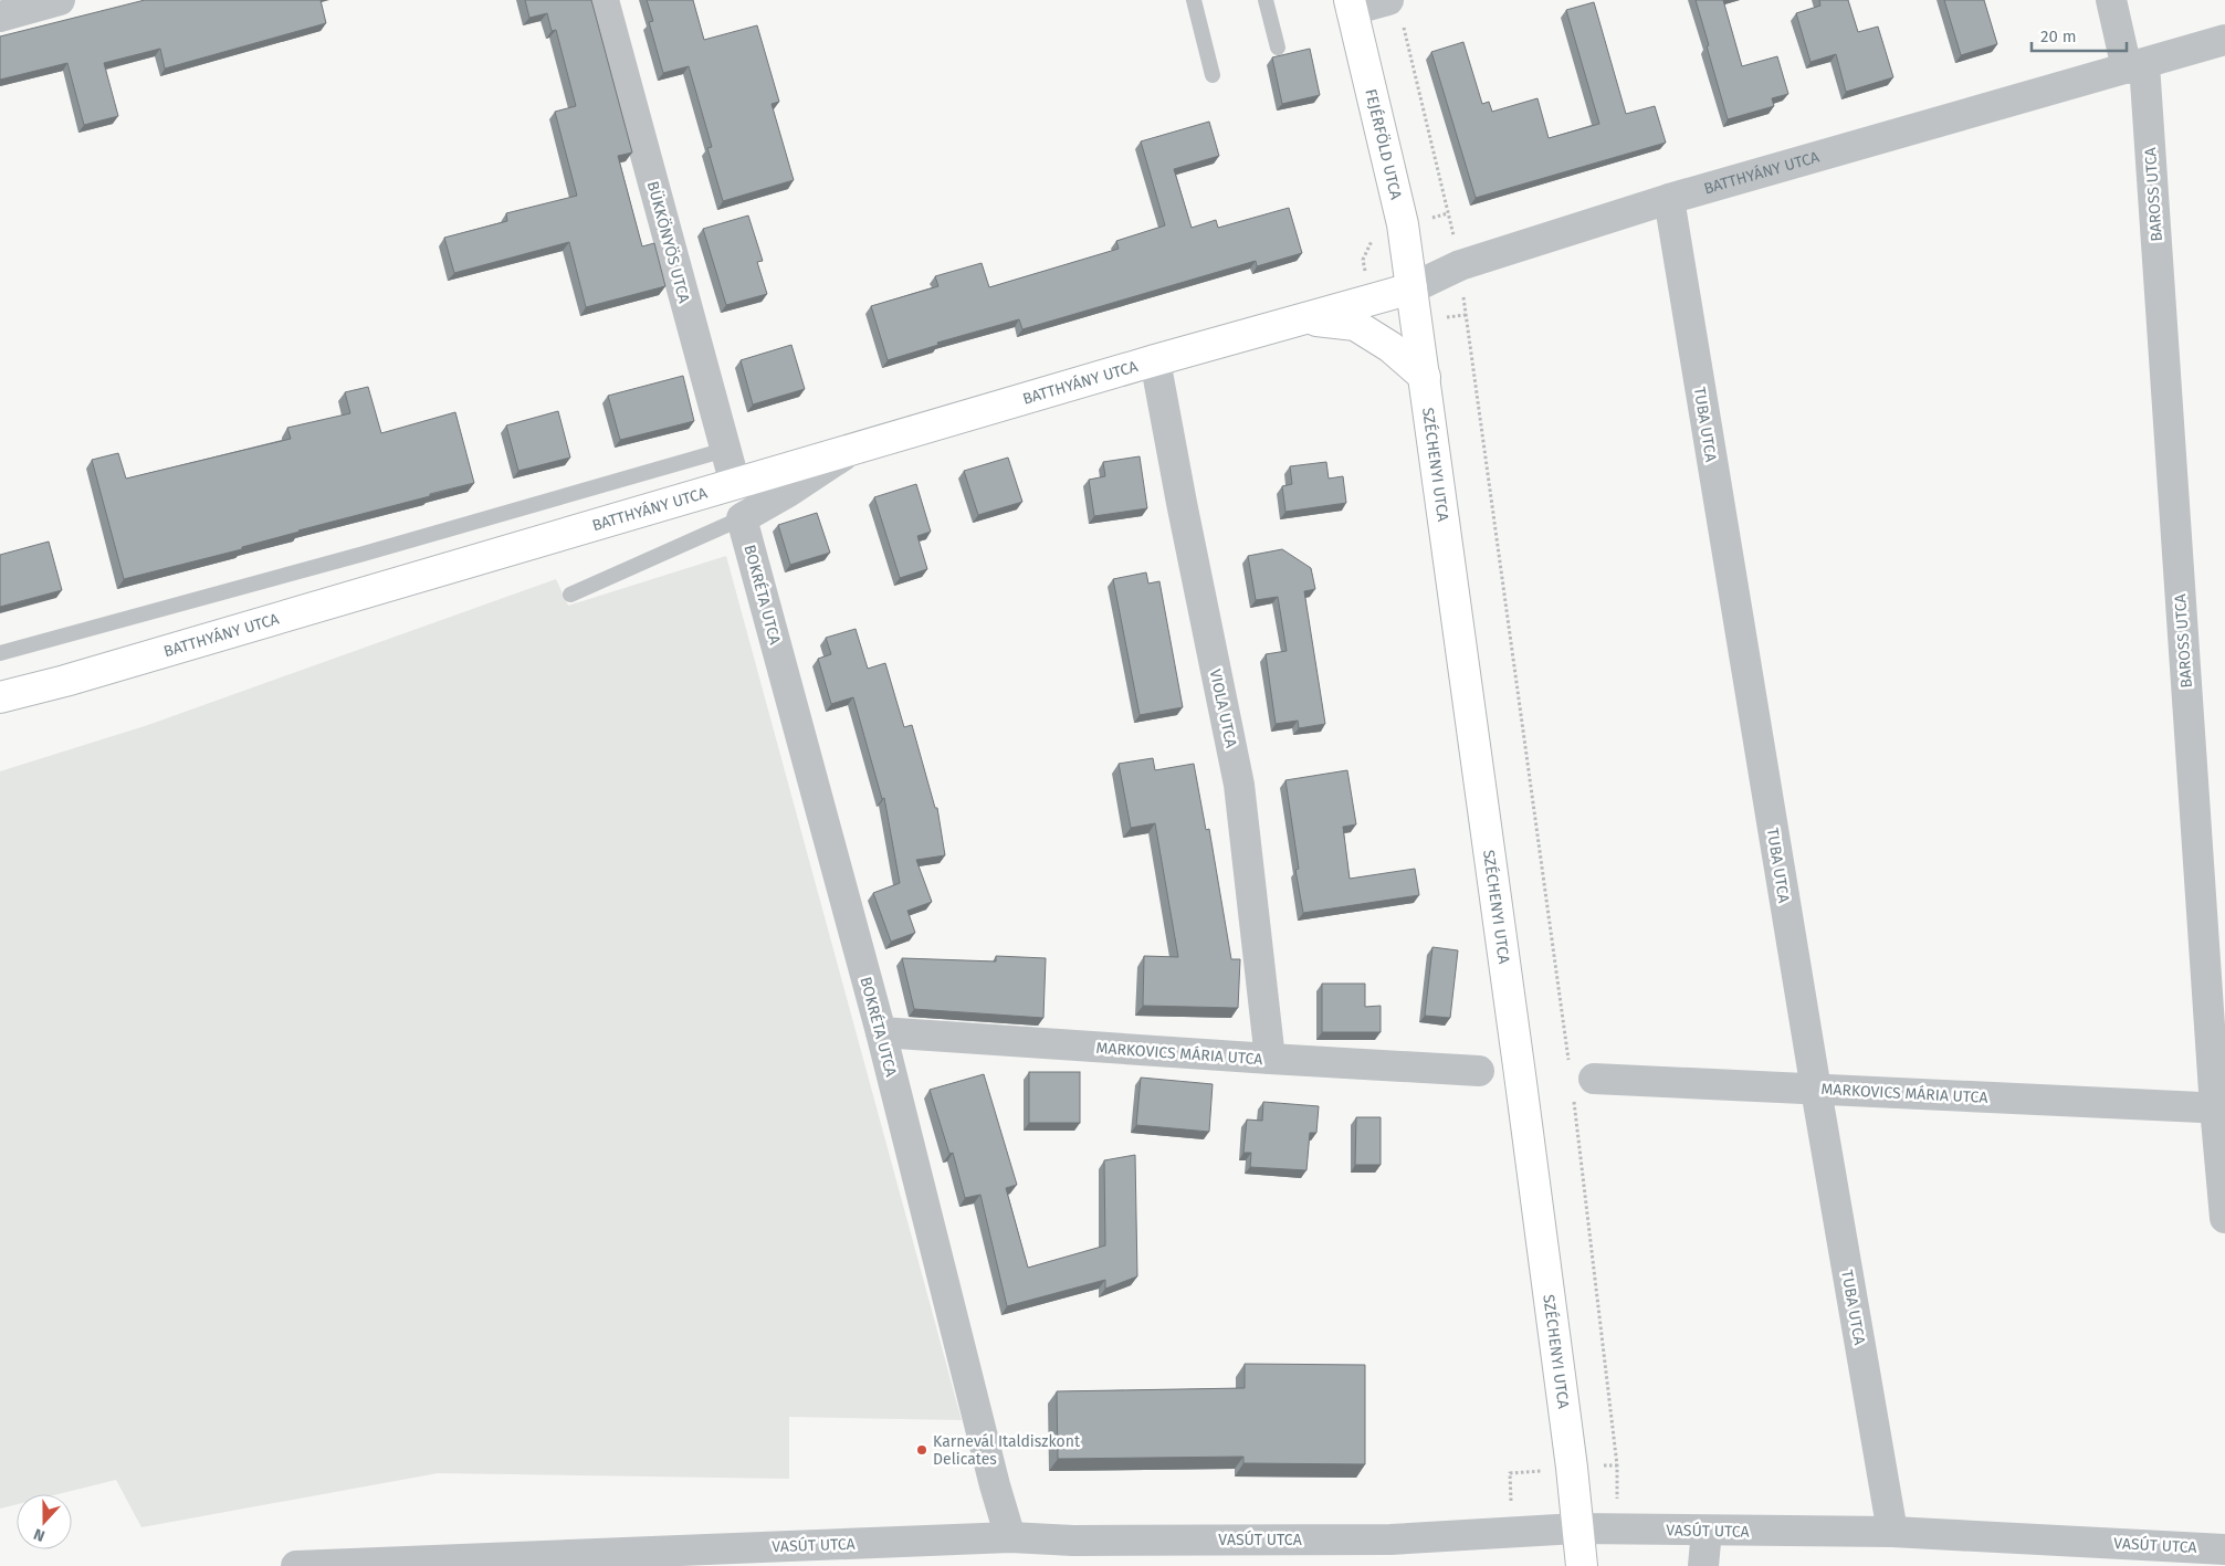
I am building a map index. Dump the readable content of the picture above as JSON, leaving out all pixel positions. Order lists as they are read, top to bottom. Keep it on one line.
{"streets":{"main road":["FEJÉRFÖLD UTCA","BATTHYÁNY UTCA","SZÉCHENYI UTCA"],"street":["BAROSS UTCA","BÜKKÖNYÖS UTCA","TUBA UTCA","BOKRÉTA UTCA","VIOLA UTCA","MARKOVICS MÁRIA UTCA","VASÚT UTCA"]},"crossings":[["FEJÉRFÖLD UTCA","BATTHYÁNY UTCA"],["FEJÉRFÖLD UTCA","SZÉCHENYI UTCA"],["BATTHYÁNY UTCA","BAROSS UTCA"],["BATTHYÁNY UTCA","BÜKKÖNYÖS UTCA"],["BATTHYÁNY UTCA","TUBA UTCA"],["BATTHYÁNY UTCA","SZÉCHENYI UTCA"],["BATTHYÁNY UTCA","VIOLA UTCA"],["BAROSS UTCA","MARKOVICS MÁRIA UTCA"],["TUBA UTCA","MARKOVICS MÁRIA UTCA"],["TUBA UTCA","VASÚT UTCA"],["SZÉCHENYI UTCA","VASÚT UTCA"],["BOKRÉTA UTCA","MARKOVICS MÁRIA UTCA"],["BOKRÉTA UTCA","VASÚT UTCA"],["VIOLA UTCA","MARKOVICS MÁRIA UTCA"]],"places":["Karnevál Italdiszkont Delicates"],"scale_bar":"20 m","north":"bottom"}
